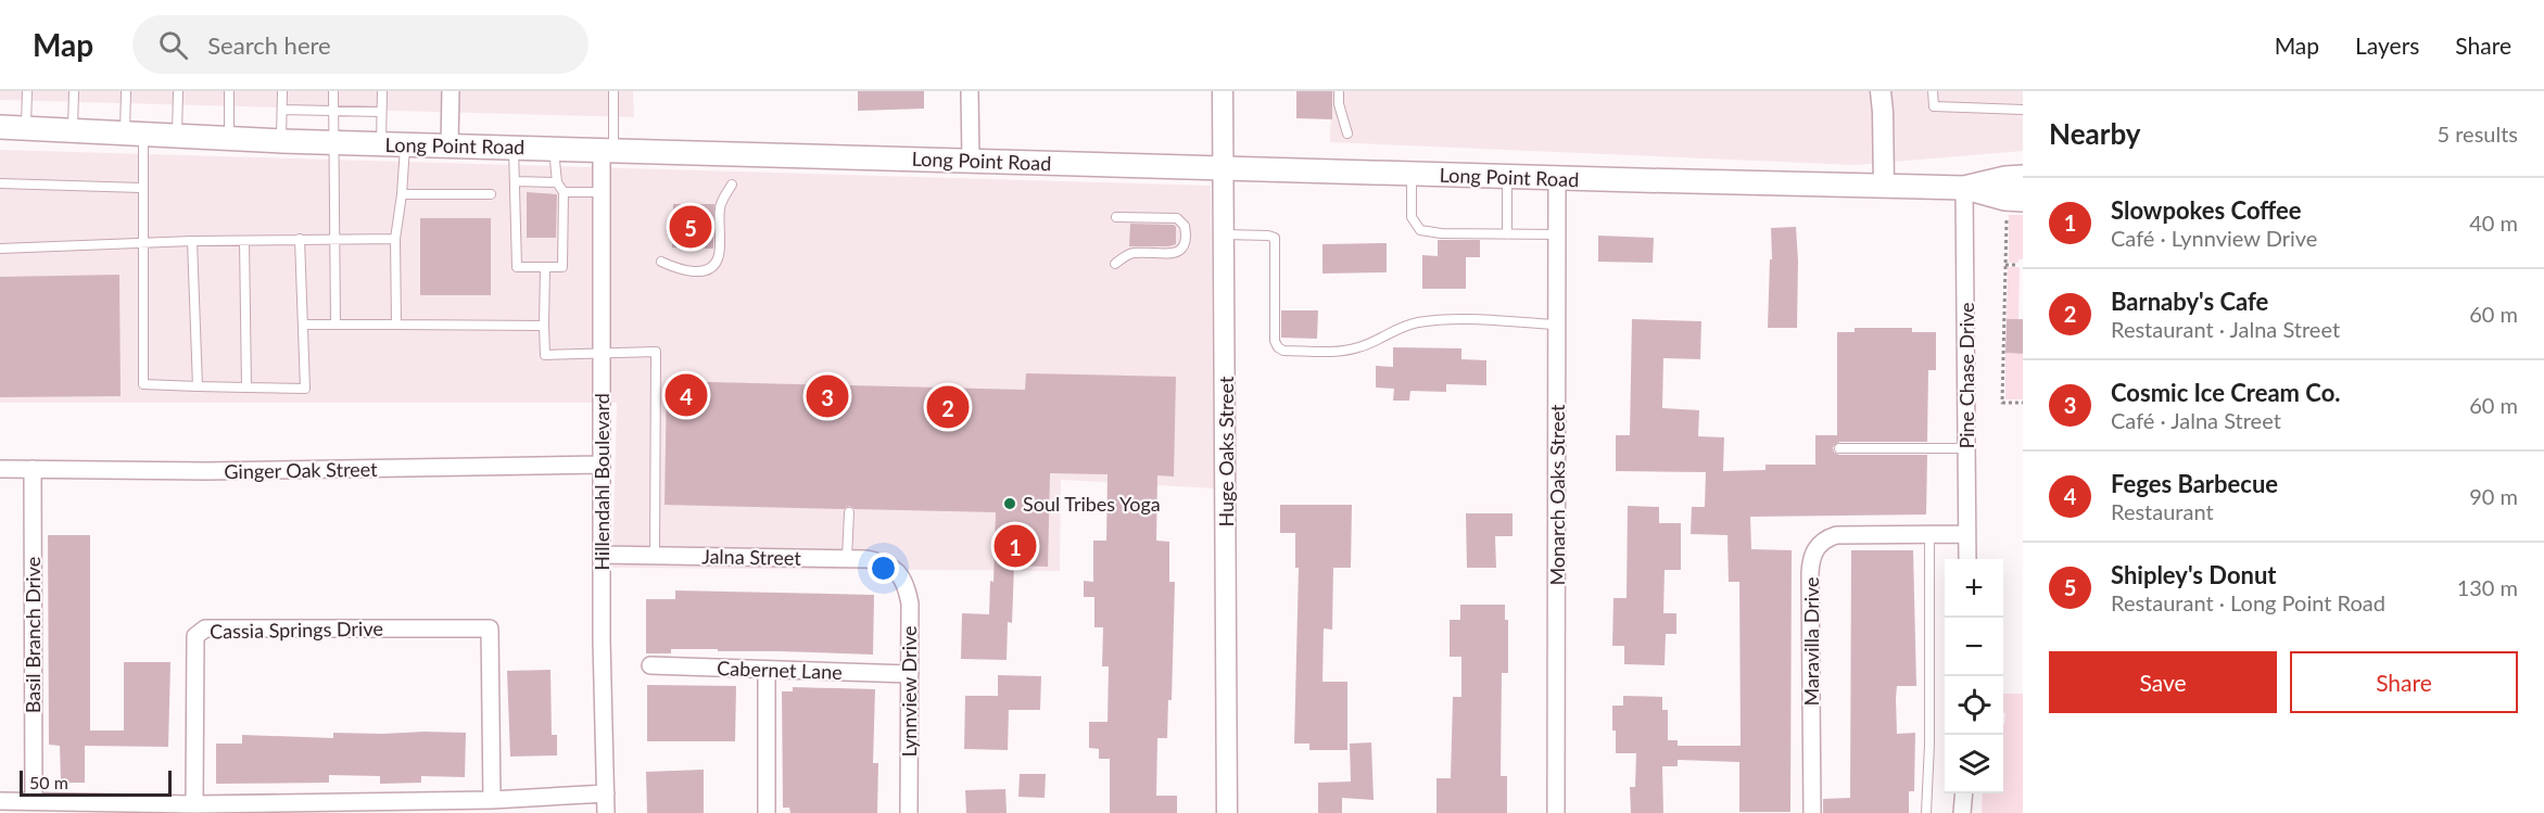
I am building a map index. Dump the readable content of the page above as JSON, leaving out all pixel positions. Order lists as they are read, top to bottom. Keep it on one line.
{"streets":{"main road":["Long Point Road"],"street":["Pine Chase Drive","Huge Oaks Street","Ginger Oak Street","Hillendahl Boulevard","Monarch Oaks Street","Jalna Street","Cassia Springs Drive","Basil Branch Drive","Maravilla Drive","Cabernet Lane","Lynnview Drive"]},"crossings":[["Long Point Road","Pine Chase Drive"],["Long Point Road","Huge Oaks Street"],["Long Point Road","Hillendahl Boulevard"],["Long Point Road","Monarch Oaks Street"],["Pine Chase Drive","Maravilla Drive"],["Ginger Oak Street","Hillendahl Boulevard"],["Ginger Oak Street","Basil Branch Drive"],["Hillendahl Boulevard","Jalna Street"],["Jalna Street","Lynnview Drive"],["Cabernet Lane","Lynnview Drive"]],"places":["Soul Tribes Yoga"],"scale_bar":"50 m","page":{"header":"Map","search":"Search here","nav":["Map","Layers","Share"],"heading":["Nearby","5 results"],"list":[{"mark":"1","name":"Slowpokes Coffee","note":"Café · Lynnview Drive","value":"40 m"},{"mark":"2","name":"Barnaby's Cafe","note":"Restaurant · Jalna Street","value":"60 m"},{"mark":"3","name":"Cosmic Ice Cream Co.","note":"Café · Jalna Street","value":"60 m"},{"mark":"4","name":"Feges Barbecue","note":"Restaurant","value":"90 m"},{"mark":"5","name":"Shipley's Donut","note":"Restaurant · Long Point Road","value":"130 m"}],"pins":["5","4","3","2","1"],"map_buttons":["+","−"],"buttons":["Save","Share"],"scale":"50 m"}}
